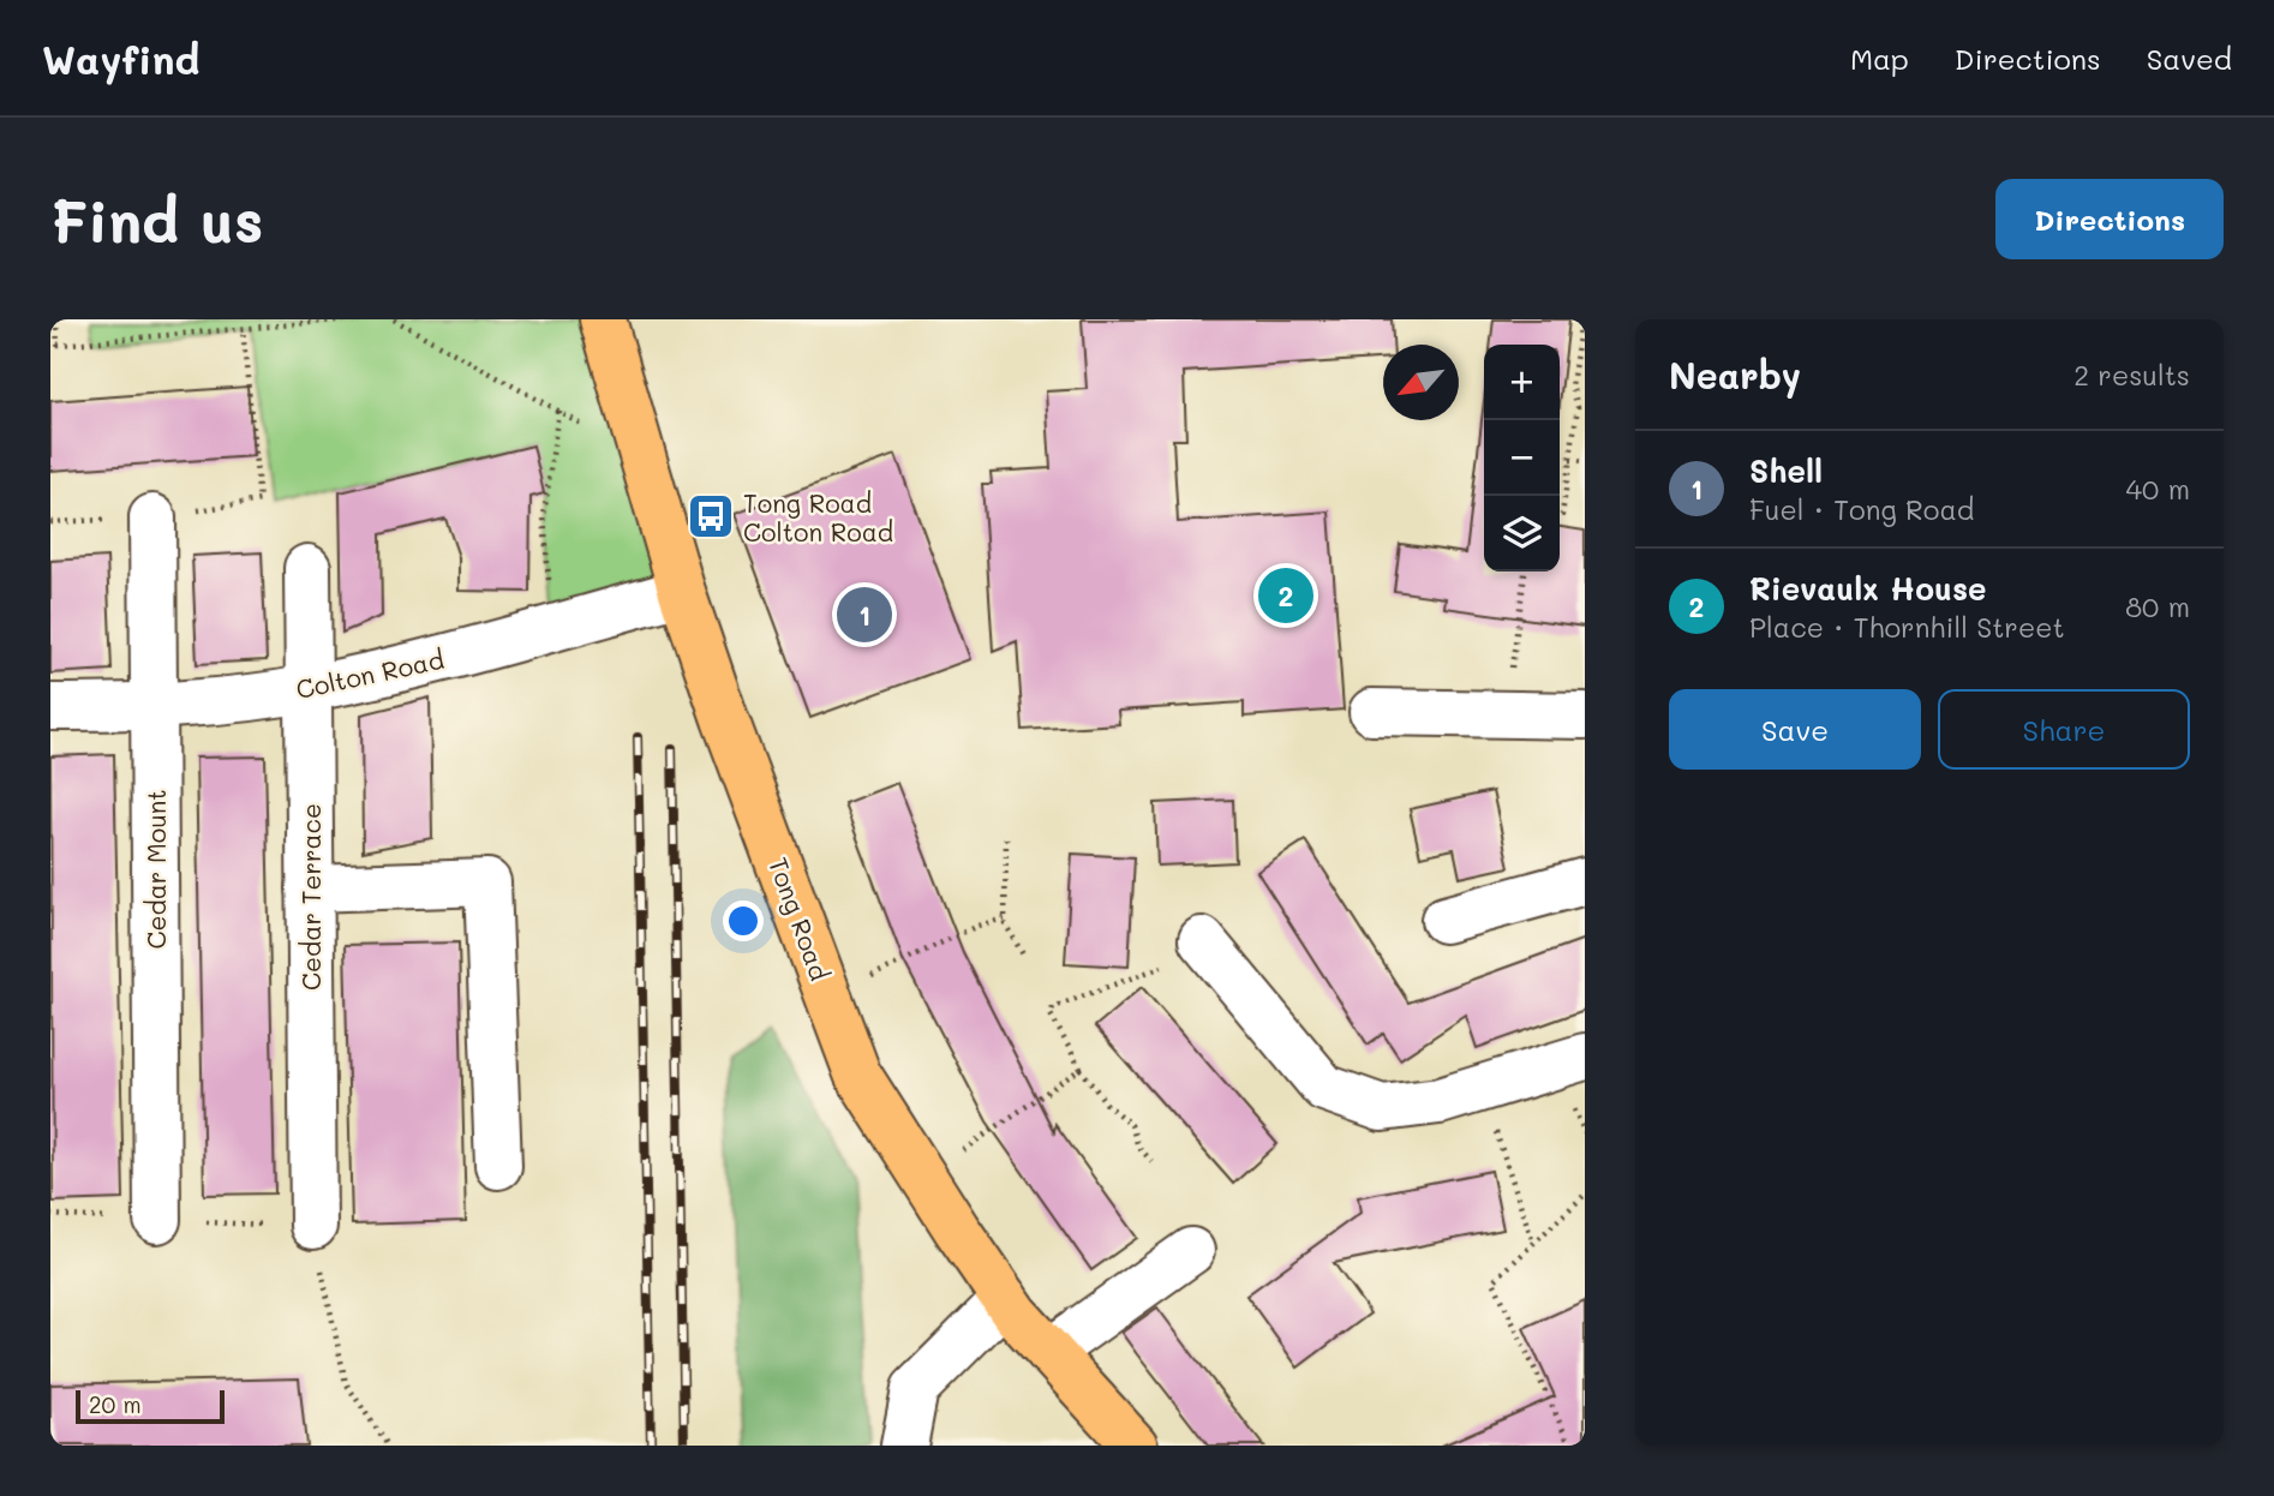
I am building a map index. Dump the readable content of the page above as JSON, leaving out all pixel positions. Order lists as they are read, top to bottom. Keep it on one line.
{"streets":{"main road":["Tong Road"],"street":["Colton Road","Cedar Mount","Cedar Terrace"]},"crossings":[["Colton Road","Cedar Mount"],["Colton Road","Cedar Terrace"],["Colton Road","Tong Road"]],"places":{"bus stop":["Tong Road Colton Road"]},"scale_bar":"20 m","north":"bottom left","page":{"header":"Wayfind","nav":["Map","Directions","Saved"],"buttons":["Directions",["Save","Share"]],"title":"Find us","heading":["Nearby","2 results"],"map_buttons":["+","−"],"list":[{"mark":"1","name":"Shell","note":"Fuel · Tong Road","value":"40 m"},{"mark":"2","name":"Rievaulx House","note":"Place · Thornhill Street","value":"80 m"}],"pins":["2","1"],"scale":"20 m"}}
